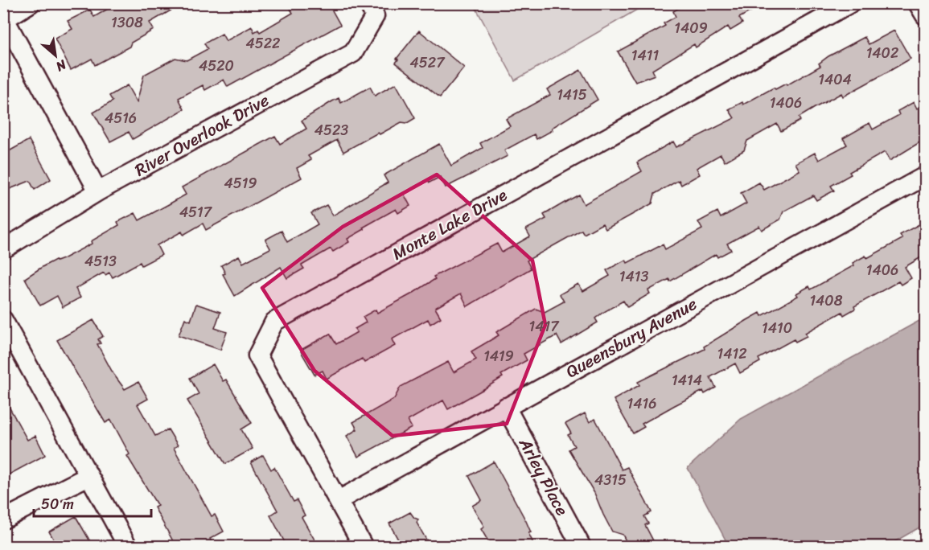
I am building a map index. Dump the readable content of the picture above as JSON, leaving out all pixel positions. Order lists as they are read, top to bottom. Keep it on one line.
{"streets":{"street":["River Overlook Drive","Monte Lake Drive","Queensbury Avenue","Arley Place"]},"crossings":[["Monte Lake Drive","Queensbury Avenue"],["Queensbury Avenue","Arley Place"]],"house_numbers":["1308","1409","4522","1402","1411","4527","4520","1404","1415","1406","4516","4523","4519","4517","4513","1406","1413","1408","1417","1410","1412","1419","1414","1416","4315"],"scale_bar":"50 m","north":"bottom right"}
